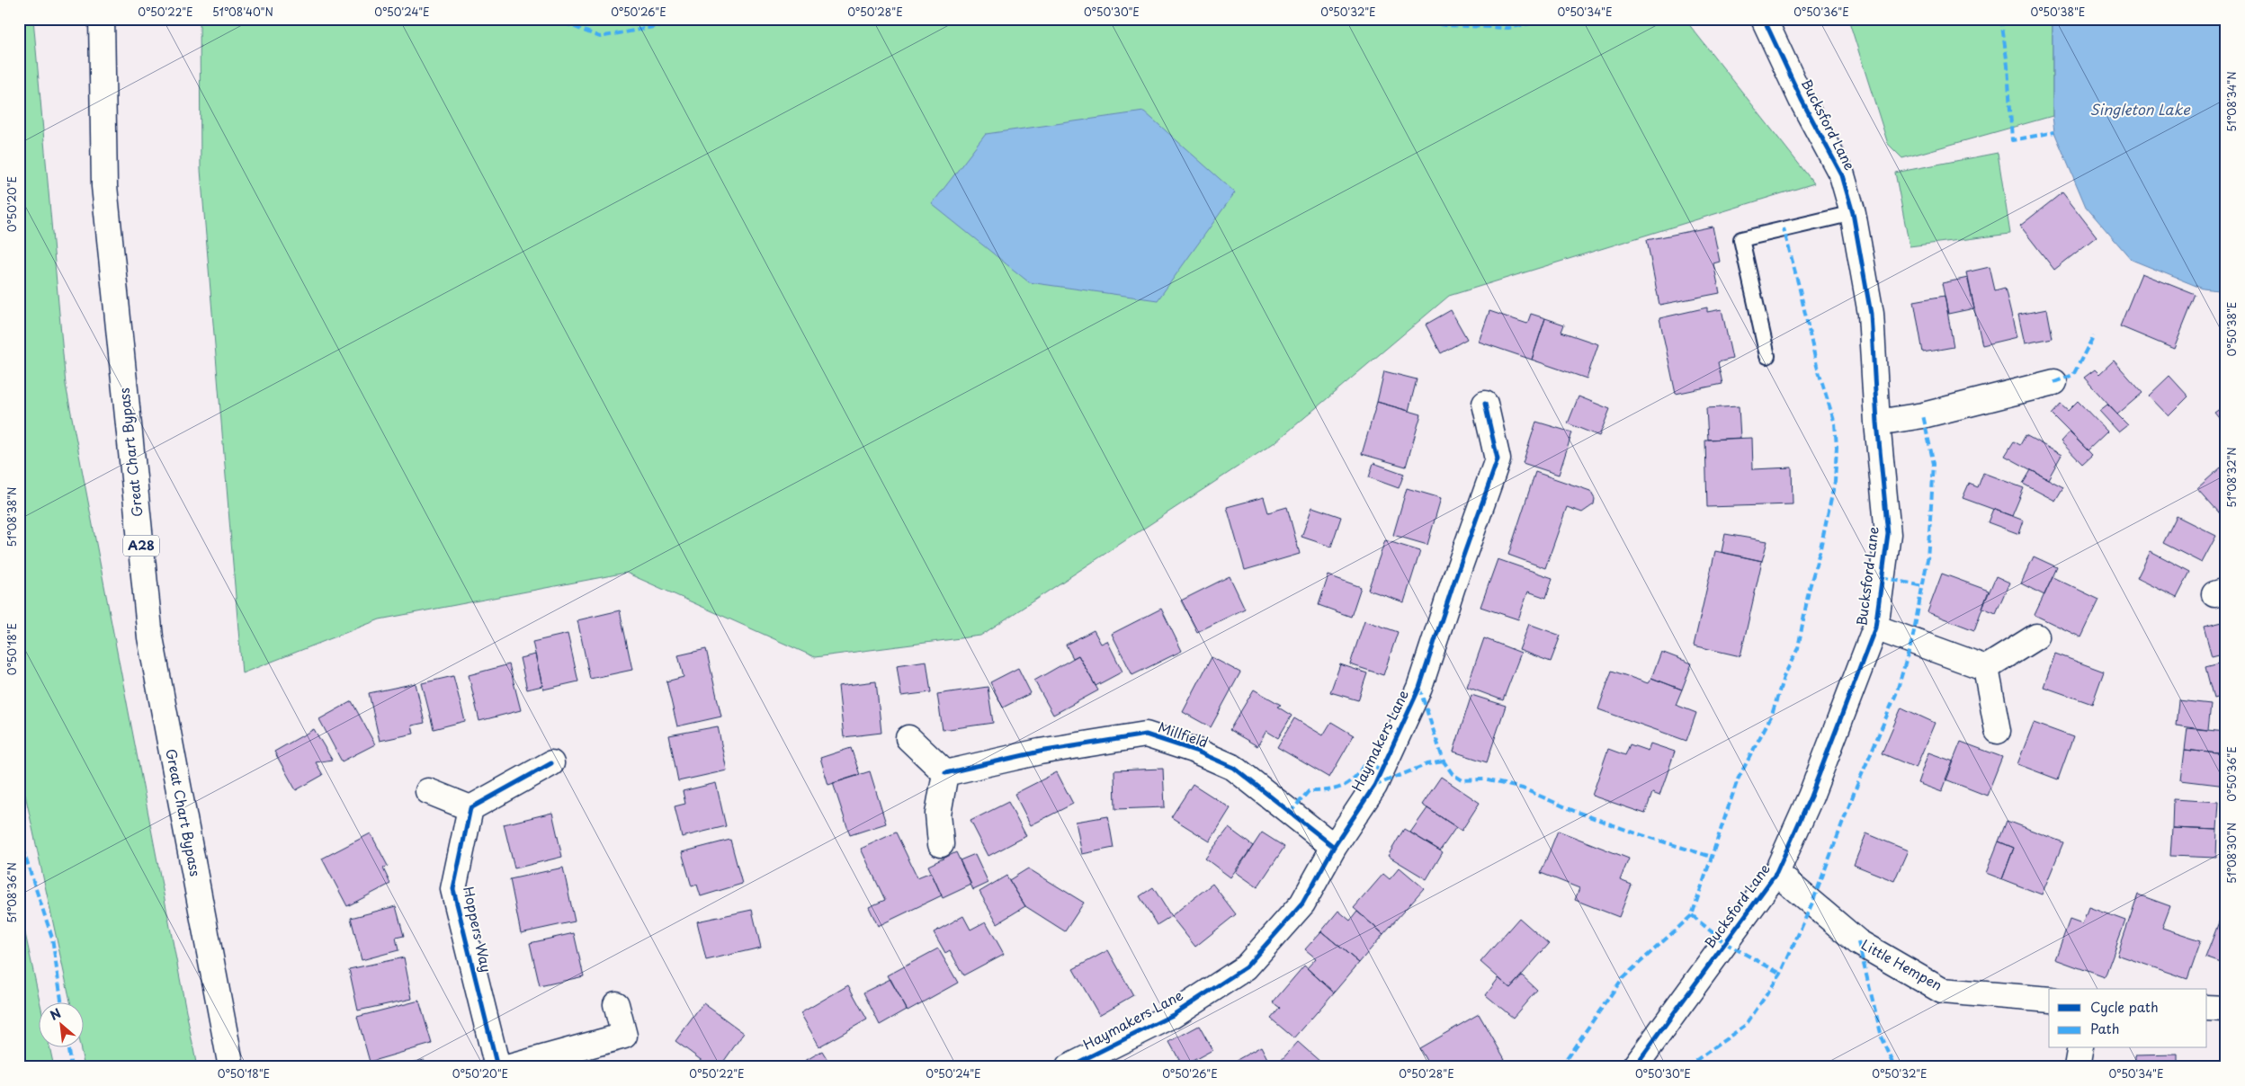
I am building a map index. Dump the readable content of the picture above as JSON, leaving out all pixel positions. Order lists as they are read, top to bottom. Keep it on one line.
{"streets":{"street":["Bucksford Lane","Great Chart Bypass","A28","Millfield","Haymakers Lane","Hoppers Way","Little Hempen"]},"crossings":[["Bucksford Lane","Little Hempen"],["Millfield","Haymakers Lane"]],"water":["Singleton Lake"],"legend":["Cycle path","Path"],"north":"top left","coordinates":["0°50'22\"E","51°08'40\"N","0°50'24\"E","0°50'26\"E","0°50'28\"E","0°50'30\"E","0°50'32\"E","0°50'34\"E","0°50'36\"E","0°50'38\"E","51°08'34\"N","0°50'20\"E","51°08'32\"N","51°08'38\"N","0°50'18\"E","51°08'30\"N","51°08'36\"N"]}
